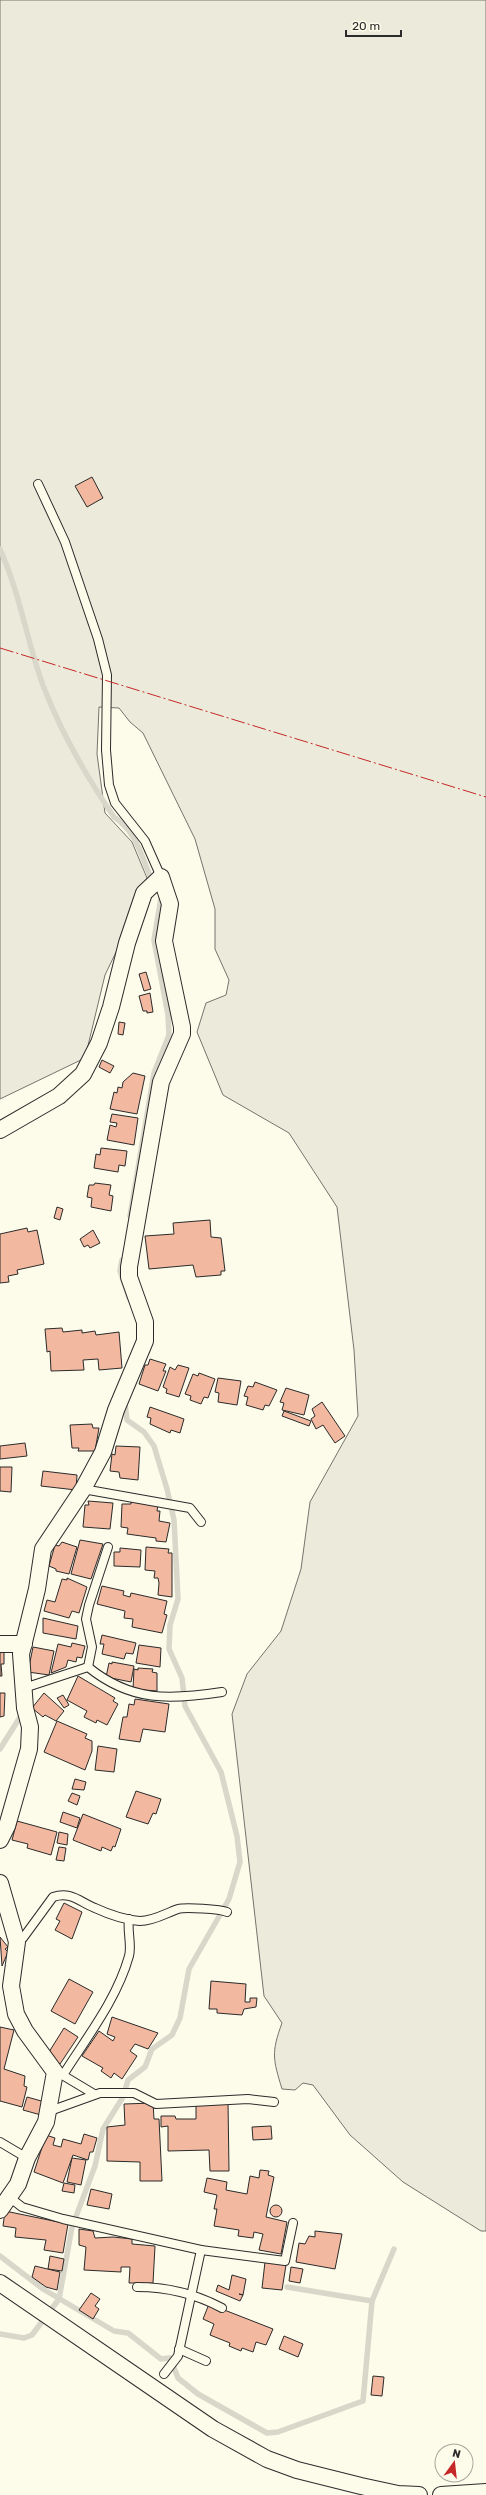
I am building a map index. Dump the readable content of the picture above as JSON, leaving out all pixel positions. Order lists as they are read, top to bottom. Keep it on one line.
{"scale_bar":"20 m","north":"top"}
